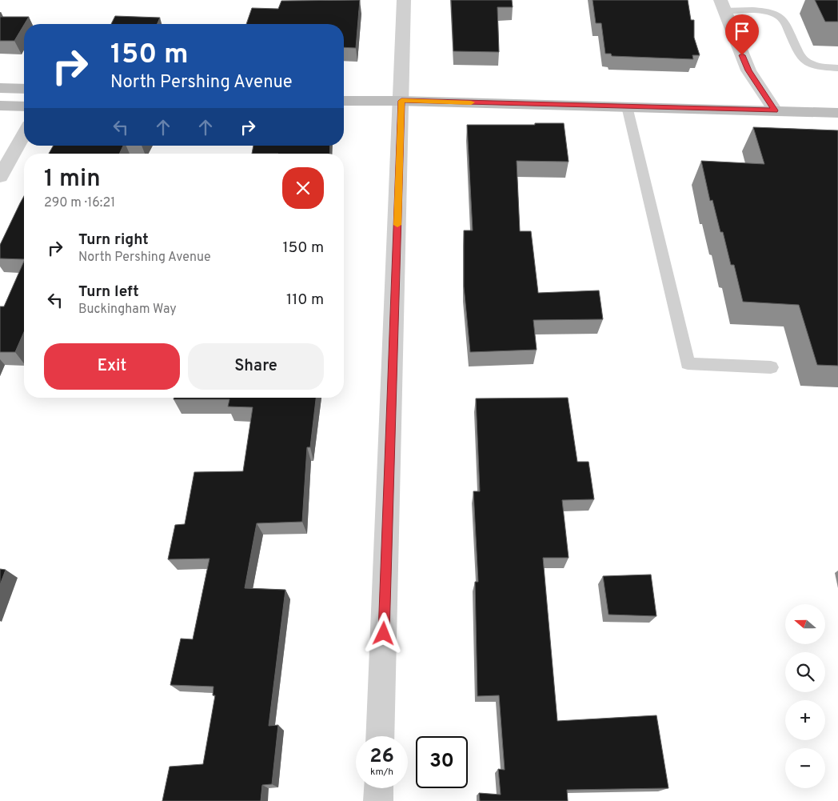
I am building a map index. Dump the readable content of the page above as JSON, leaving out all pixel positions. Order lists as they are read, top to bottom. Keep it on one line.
{"north":"left","page":{"turn":["150 m","North Pershing Avenue"],"heading":["1 min","290 m · 16:21"],"list":[{"name":"Turn right","note":"North Pershing Avenue","value":"150 m"},{"name":"Turn left","note":"Buckingham Way","value":"110 m"}],"buttons":["Exit","Share"],"map_buttons":["+","−"],"speed":"26 km/h","limit":"30"}}
